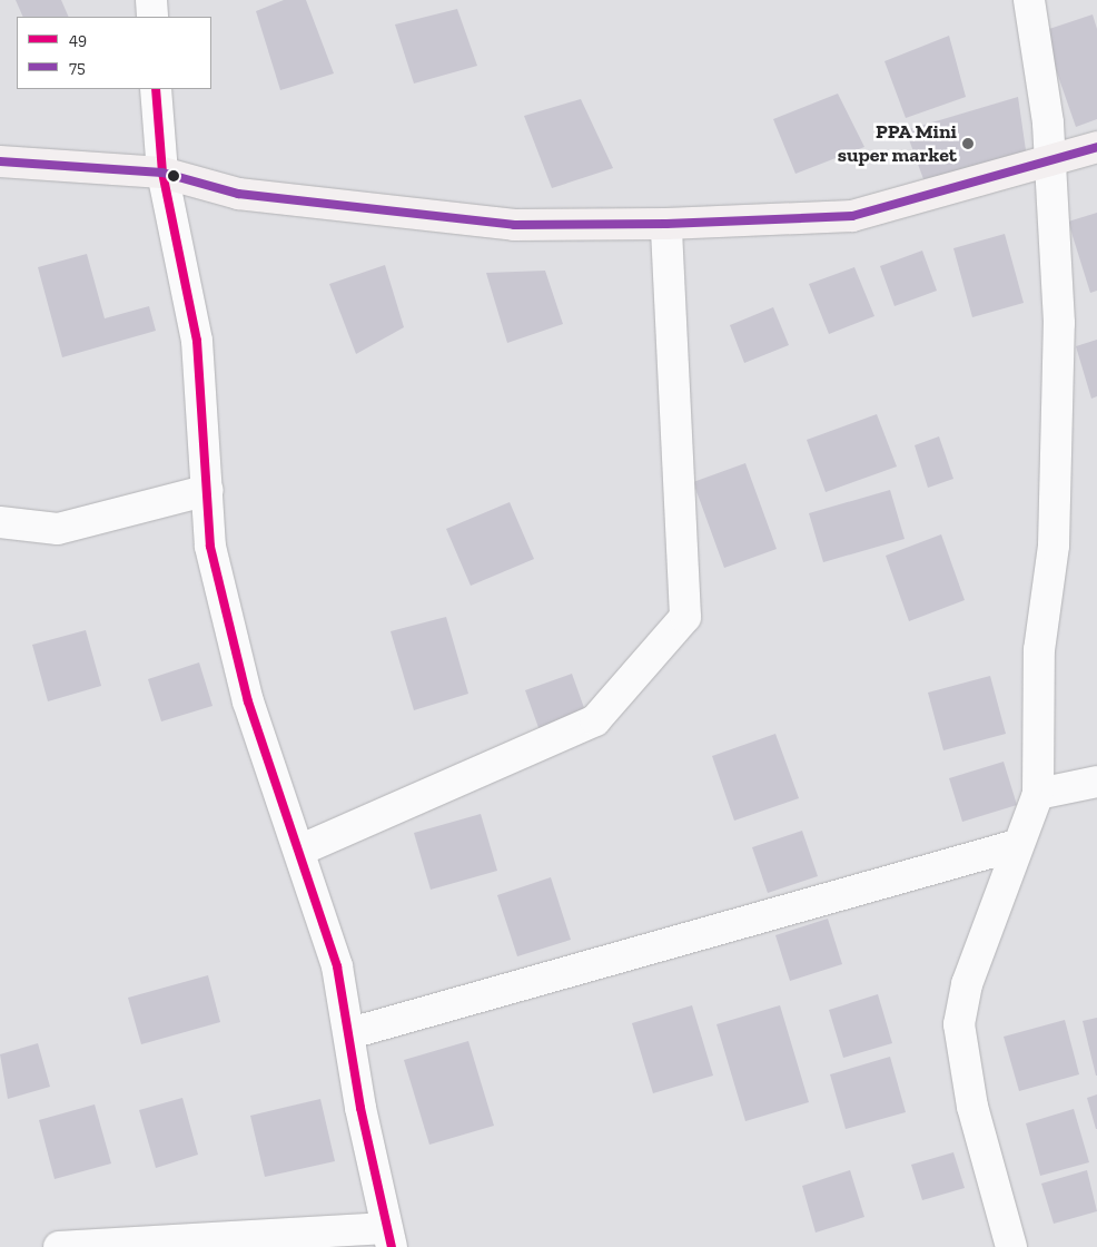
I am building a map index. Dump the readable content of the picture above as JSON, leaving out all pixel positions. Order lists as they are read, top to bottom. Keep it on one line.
{"places":["PPA Mini super market"],"lines":["transit line 49","transit line 75"],"legend":["49","75"]}
